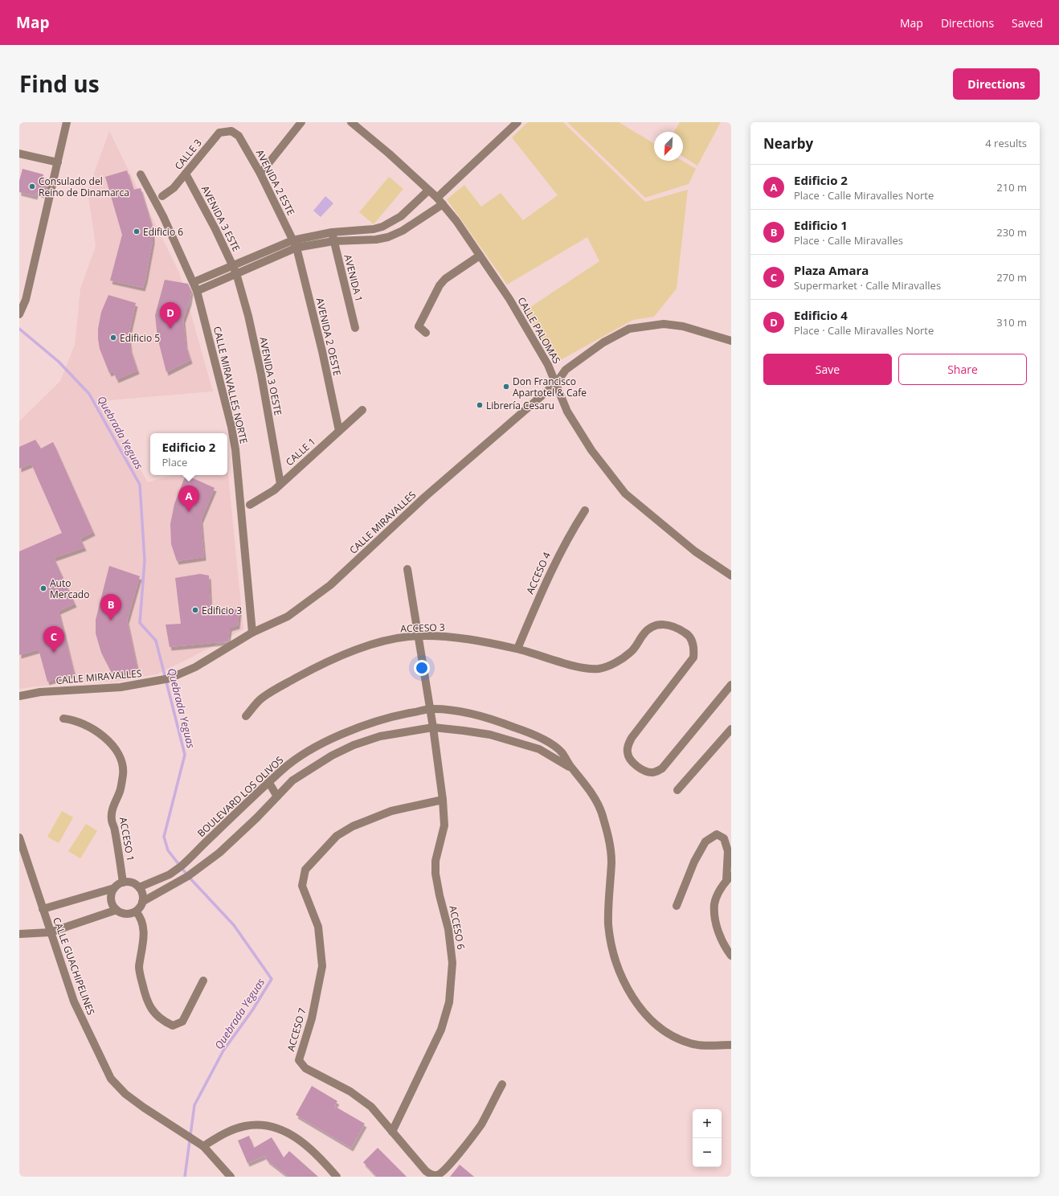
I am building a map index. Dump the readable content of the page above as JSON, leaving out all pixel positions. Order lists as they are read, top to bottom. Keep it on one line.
{"streets":{"street":["CALLE 3","AVENIDA 2 ESTE","AVENIDA 3 ESTE","AVENIDA 1","CALLE PALOMAS","AVENIDA 2 OESTE","AVENIDA 3 OESTE","CALLE MIRAVALLES NORTE","CALLE 1","CALLE MIRAVALLES","ACCESO 4","ACCESO 3","BOULEVARD LOS OLIVOS","ACCESO 1","ACCESO 6","CALLE GUACHIPELINES","ACCESO 7"]},"crossings":[["CALLE 3","AVENIDA 2 ESTE"],["CALLE 3","AVENIDA 3 ESTE"],["AVENIDA 2 ESTE","AVENIDA 2 OESTE"],["AVENIDA 3 ESTE","AVENIDA 3 OESTE"],["CALLE PALOMAS","CALLE MIRAVALLES"],["AVENIDA 2 OESTE","CALLE 1"],["AVENIDA 3 OESTE","CALLE 1"],["CALLE MIRAVALLES NORTE","CALLE MIRAVALLES"],["ACCESO 4","ACCESO 3"],["ACCESO 3","ACCESO 6"],["BOULEVARD LOS OLIVOS","ACCESO 1"],["BOULEVARD LOS OLIVOS","ACCESO 6"],["ACCESO 6","ACCESO 7"]],"water":["Quebrada Yeguas"],"places":["Consulado del Reino de Dinamarca","Edificio 6","Edificio 5","Don Francisco Apartotel & Cafe","Librería Cesaru","Auto Mercado","Edificio 3"],"north":"bottom left","page":{"header":"Map","nav":["Map","Directions","Saved"],"title":"Find us","buttons":["Directions",["Save","Share"]],"heading":["Nearby","4 results"],"list":[{"mark":"A","name":"Edificio 2","note":"Place · Calle Miravalles Norte","value":"210 m"},{"mark":"B","name":"Edificio 1","note":"Place · Calle Miravalles","value":"230 m"},{"mark":"C","name":"Plaza Amara","note":"Supermarket · Calle Miravalles","value":"270 m"},{"mark":"D","name":"Edificio 4","note":"Place · Calle Miravalles Norte","value":"310 m"}],"pins":["D","A","B","C"],"popup":["Edificio 2","Place"],"map_buttons":["+","−"]}}
